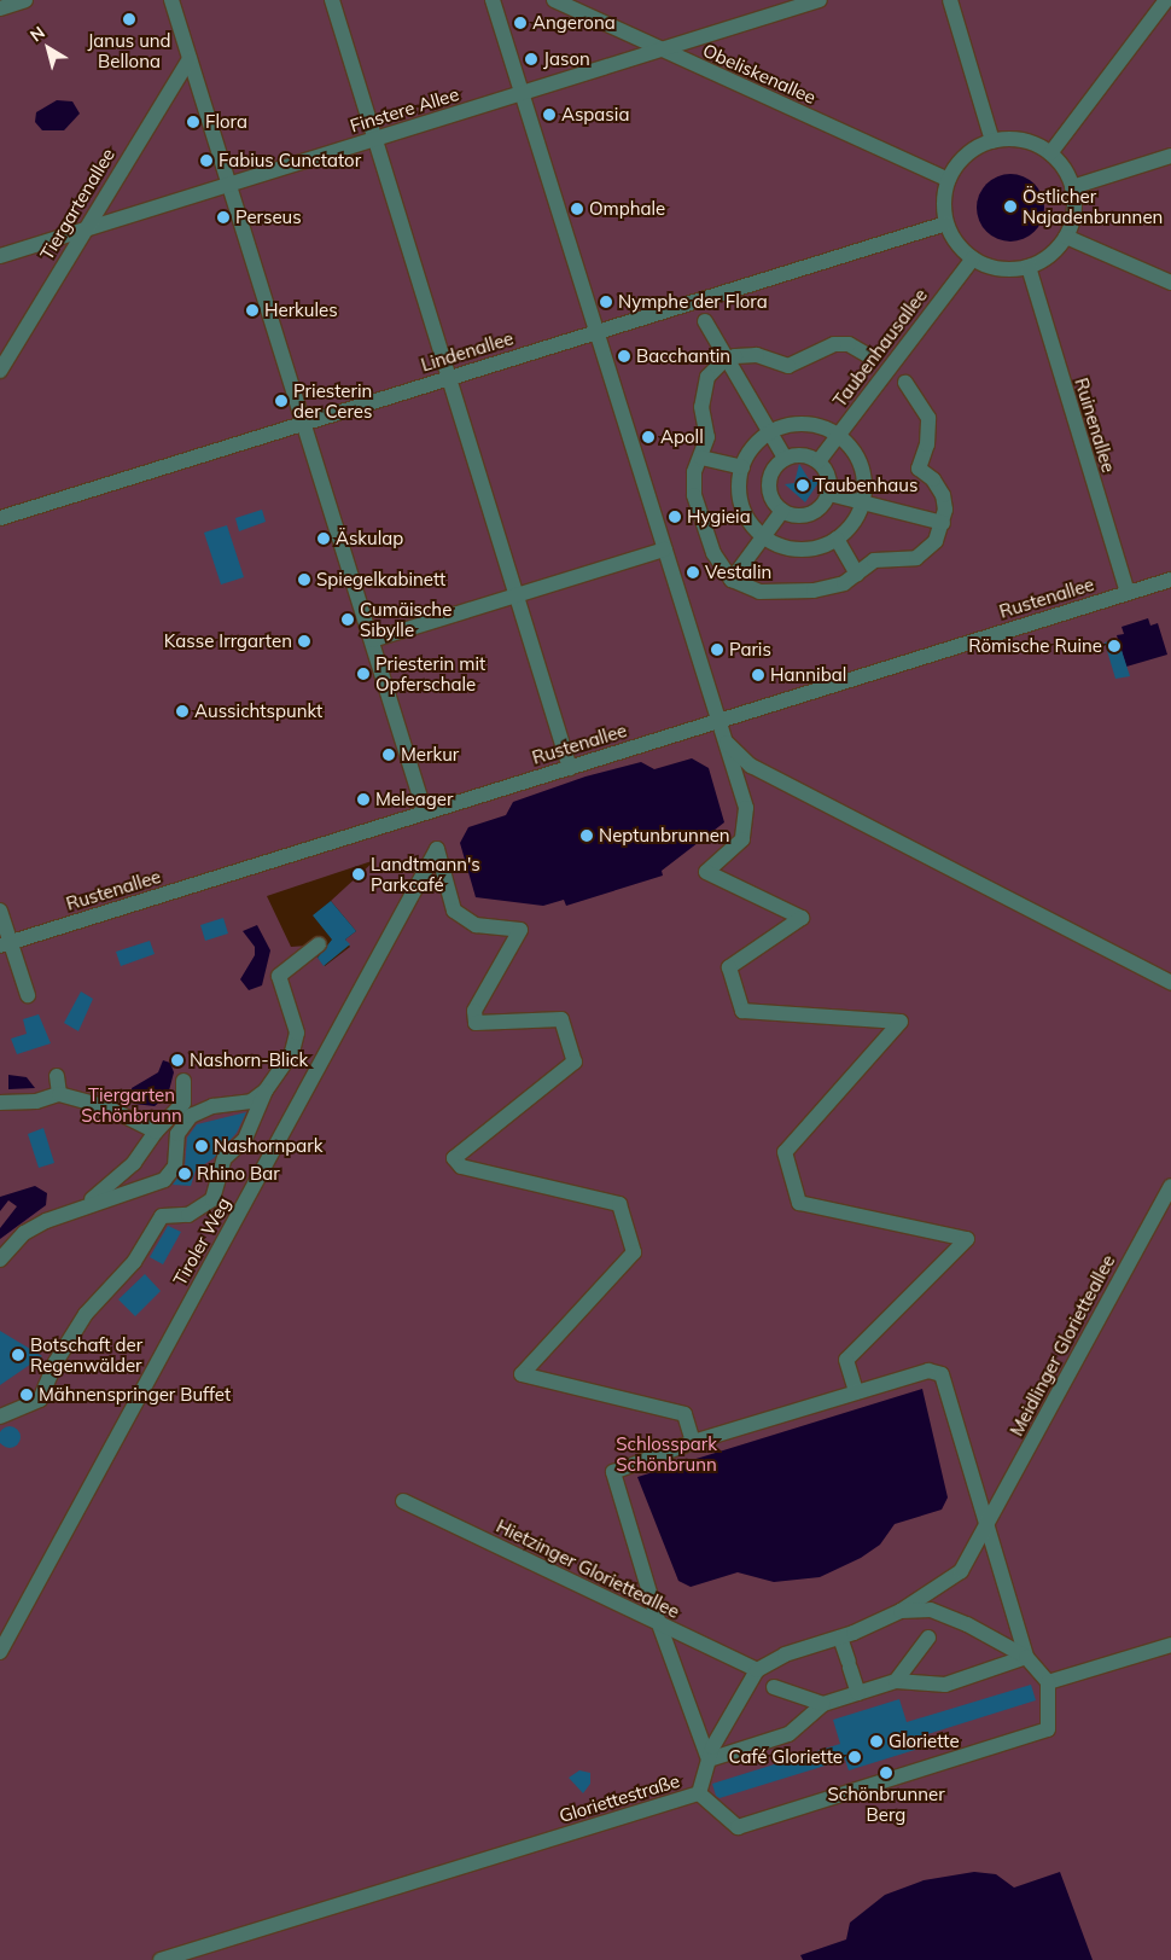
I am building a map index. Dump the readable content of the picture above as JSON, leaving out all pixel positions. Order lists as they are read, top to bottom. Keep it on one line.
{"streets":{"street":["Obeliskenallee","Finstere Allee","Tiergartenallee","Taubenhausallee","Lindenallee","Ruinenallee","Rustenallee","Tiroler Weg","Meidlinger Glorietteallee","Hietzinger Glorietteallee","Gloriettestraße"]},"crossings":[["Obeliskenallee","Finstere Allee"],["Obeliskenallee","Taubenhausallee"],["Obeliskenallee","Lindenallee"],["Obeliskenallee","Ruinenallee"],["Finstere Allee","Tiergartenallee"],["Taubenhausallee","Lindenallee"],["Taubenhausallee","Ruinenallee"],["Lindenallee","Ruinenallee"],["Ruinenallee","Rustenallee"]],"parks":["Tiergarten Schönbrunn","Schlosspark Schönbrunn"],"places":["Janus und Bellona","Angerona","Jason","Aspasia","Flora","Fabius Cunctator","Östlicher Najadenbrunnen","Omphale","Perseus","Nymphe der Flora","Herkules","Bacchantin","Priesterin der Ceres","Apoll","Taubenhaus","Hygieia","Äskulap","Vestalin","Spiegelkabinett","Cumäische Sibylle","Kasse Irrgarten","Römische Ruine","Paris","Priesterin mit Opferschale","Hannibal","Aussichtspunkt","Merkur","Meleager","Neptunbrunnen","Landtmann's Parkcafé","Nashorn-Blick","Nashornpark","Rhino Bar","Botschaft der Regenwälder","Mähnenspringer Buffet","Gloriette","Café Gloriette","Schönbrunner Berg"],"north":"top left"}
